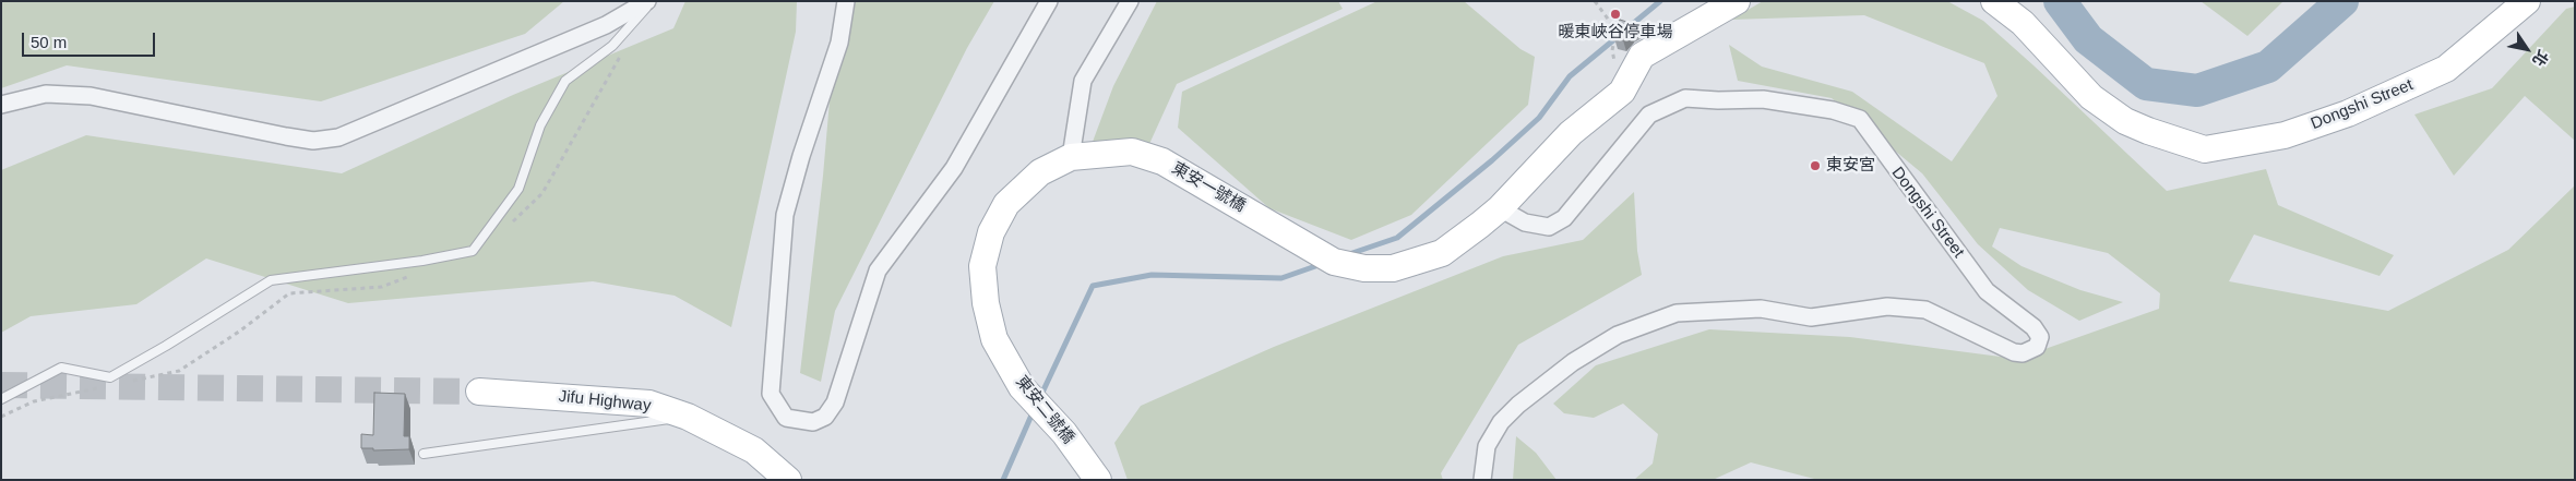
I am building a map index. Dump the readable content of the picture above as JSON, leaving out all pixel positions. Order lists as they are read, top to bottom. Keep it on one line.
{"streets":{"main road":["Dongshi Street","東安一號橋","Jifu Highway","東安二號橋"]},"crossings":[["Dongshi Street","東安一號橋"],["東安一號橋","東安二號橋"]],"places":["暖東峽谷停車場","東安宮"],"scale_bar":"50 m","north":"bottom right"}
